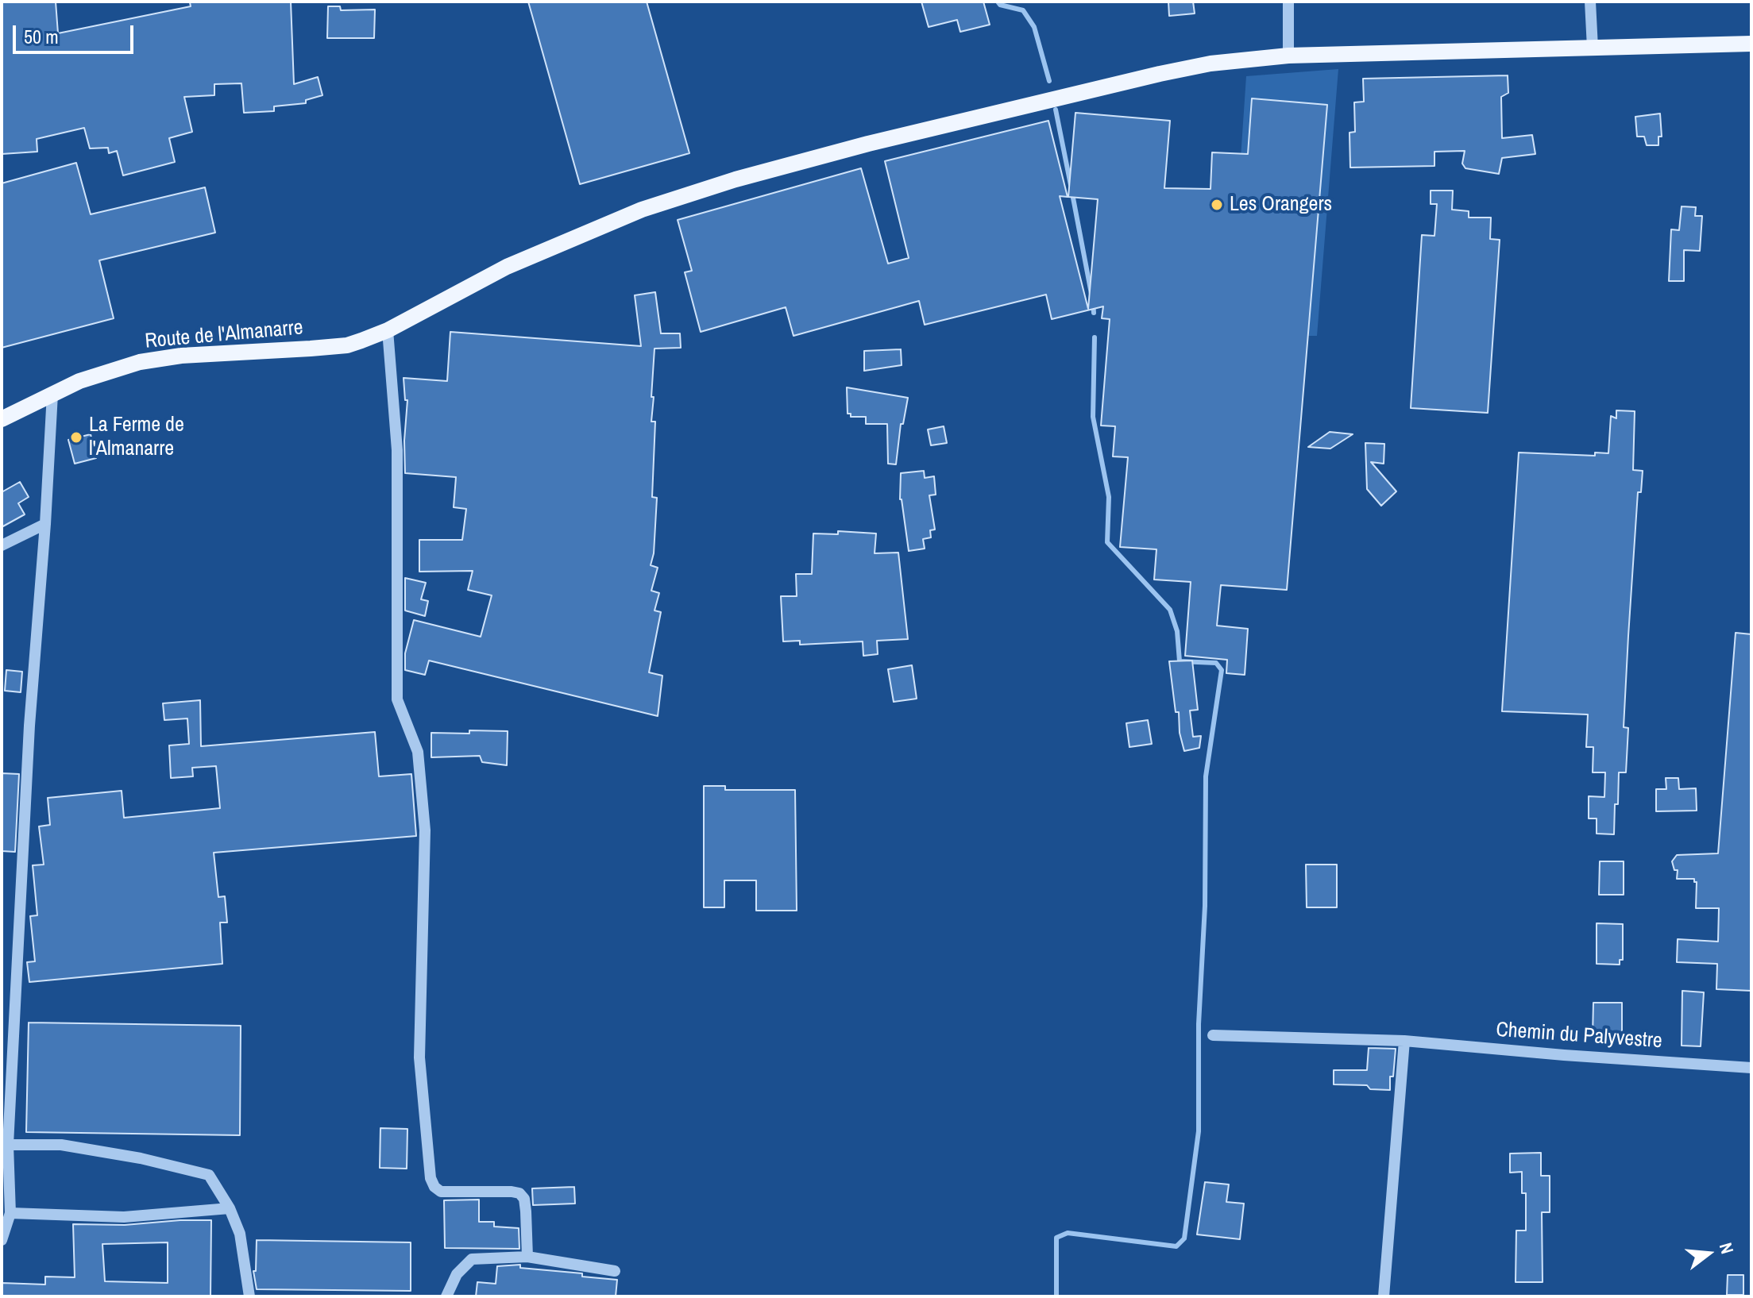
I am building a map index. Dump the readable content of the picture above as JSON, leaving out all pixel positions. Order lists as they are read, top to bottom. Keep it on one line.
{"streets":{"main road":["Route de l'Almanarre"],"street":["Chemin du Palyvestre"]},"places":["Les Orangers","La Ferme de l'Almanarre"],"scale_bar":"50 m","north":"right"}
